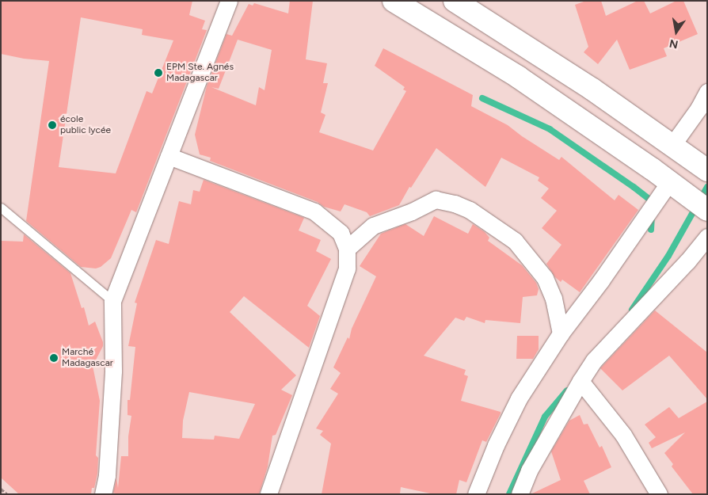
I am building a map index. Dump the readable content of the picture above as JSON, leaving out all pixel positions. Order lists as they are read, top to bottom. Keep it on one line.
{"places":["EPM Ste. Agnés Madagascar","école public lycée","Marché Madagascar"],"north":"bottom"}
